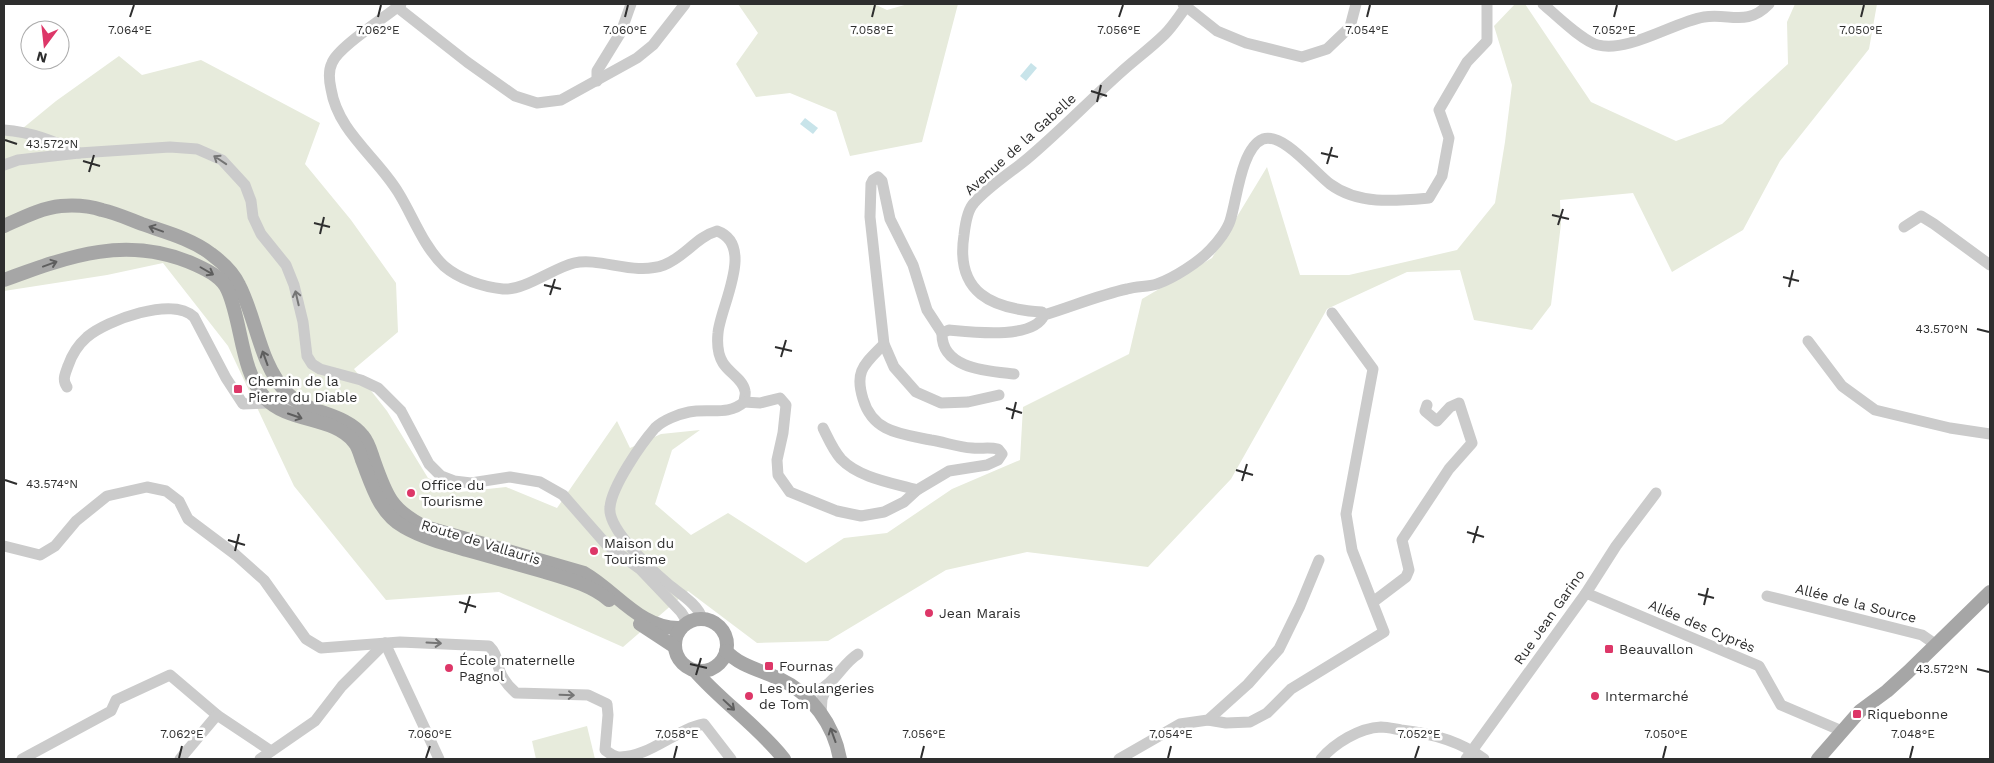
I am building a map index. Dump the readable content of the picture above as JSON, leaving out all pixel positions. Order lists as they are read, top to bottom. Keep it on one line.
{"streets":{"main road":["Route de Vallauris"],"street":["Avenue de la Gabelle","Allée de la Source","Rue Jean Garino","Allée des Cyprès"]},"crossings":[["Rue Jean Garino","Allée des Cyprès"]],"places":{"transit":["Chemin de la Pierre du Diable","Beauvallon","Fournas","Riquebonne"],"other":["Office du Tourisme","Maison du Tourisme","Jean Marais","École maternelle Pagnol","Les boulangeries de Tom","Intermarché"]},"north":"bottom","coordinates":["7.064°E","7.062°E","7.060°E","7.058°E","7.056°E","7.054°E","7.052°E","7.050°E","43.572°N","43.570°N","43.574°N","7.048°E"]}
